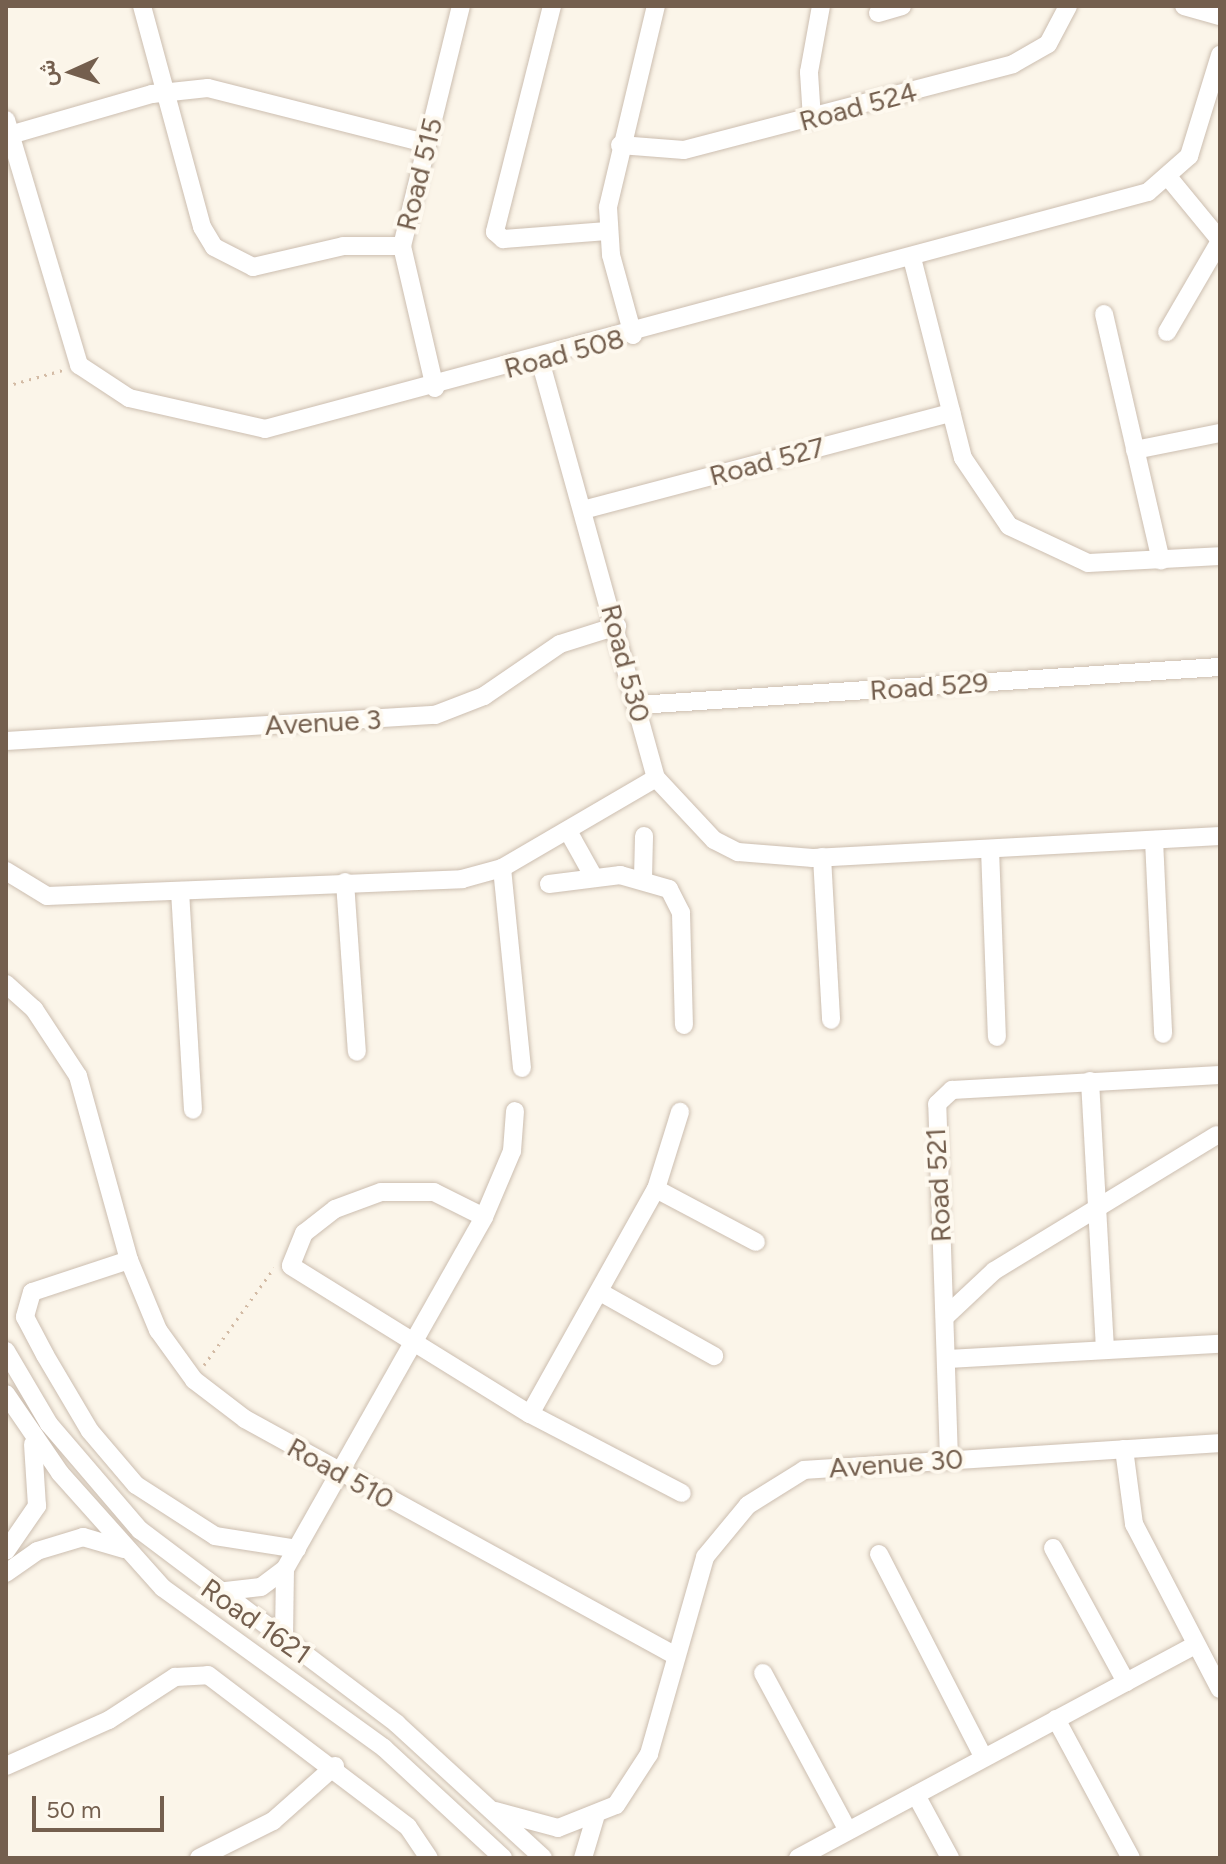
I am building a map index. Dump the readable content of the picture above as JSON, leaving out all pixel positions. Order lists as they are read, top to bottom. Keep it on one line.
{"streets":{"street":["Road 524","Road 515","Road 508","Road 527","Road 530","Road 529","Avenue 3","Road 521","Avenue 30","Road 510","Road 1621"]},"crossings":[["Road 515","Road 508"],["Road 508","Road 530"],["Road 527","Road 530"],["Road 530","Road 529"],["Road 530","Avenue 3"],["Road 521","Avenue 30"],["Avenue 30","Road 510"]],"scale_bar":"50 m","north":"left"}
